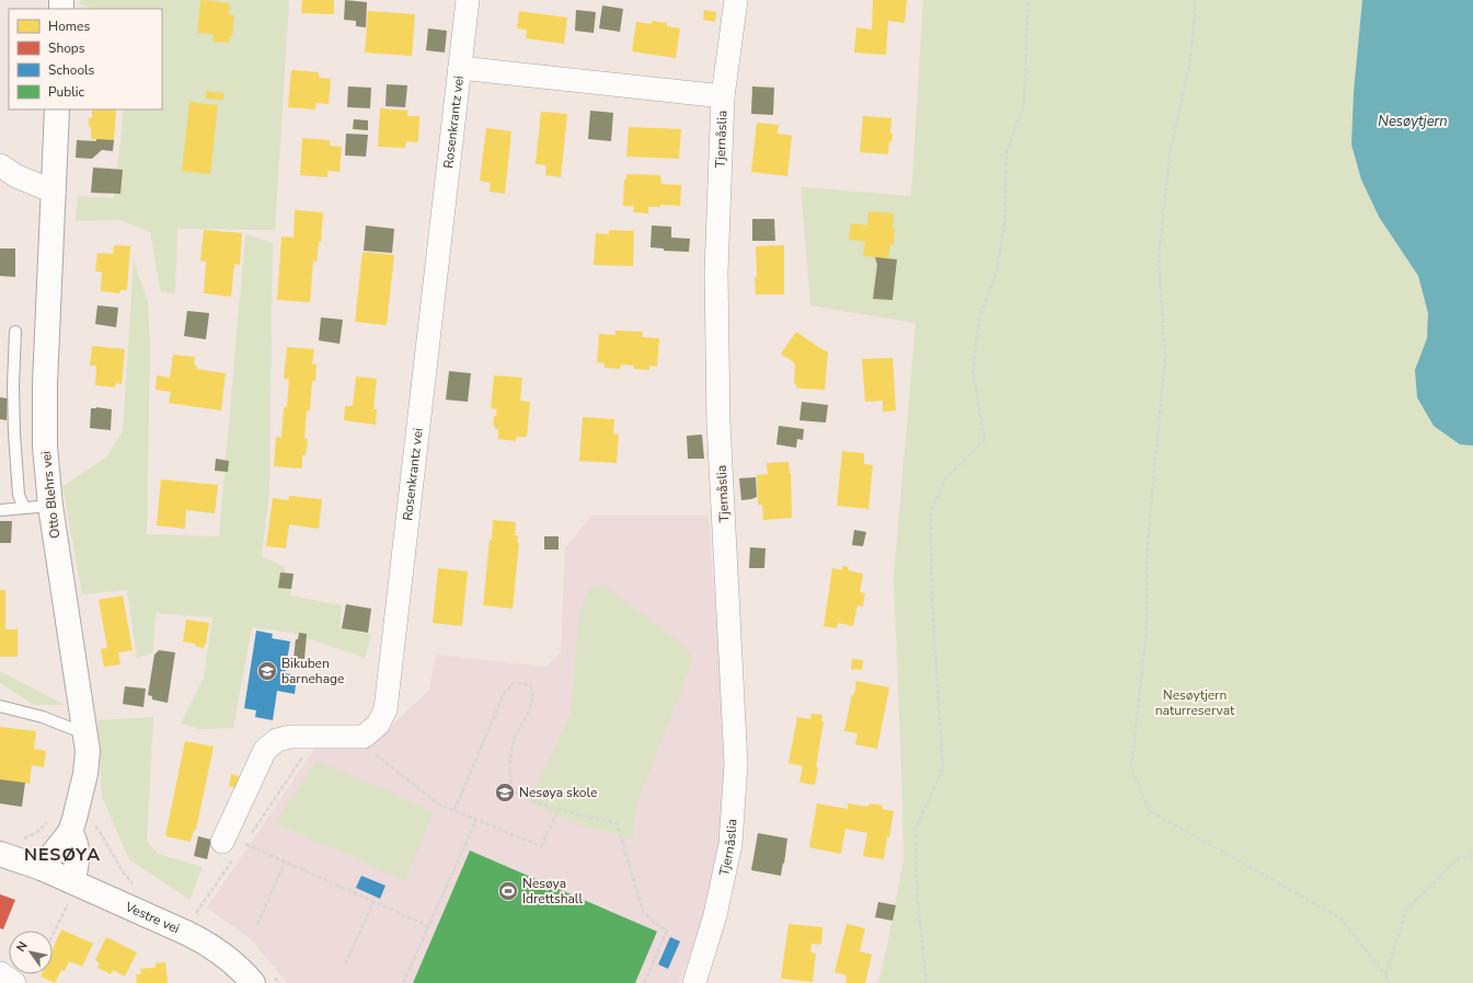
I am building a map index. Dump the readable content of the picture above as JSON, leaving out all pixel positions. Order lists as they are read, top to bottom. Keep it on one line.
{"streets":{"street":["Rosenkrantz vei","Tjernåslia","Otto Blehrs vei","Vestre vei"]},"crossings":[["Otto Blehrs vei","Vestre vei"]],"districts":["NESØYA"],"water":["Nesøytjern"],"parks":["Nesøytjern naturreservat"],"places":{"school or university":["Bikuben barnehage","Nesøya skole"],"sports":["Nesøya Idrettshall"]},"legend":["Homes","Shops","Schools","Public"],"north":"top left"}
